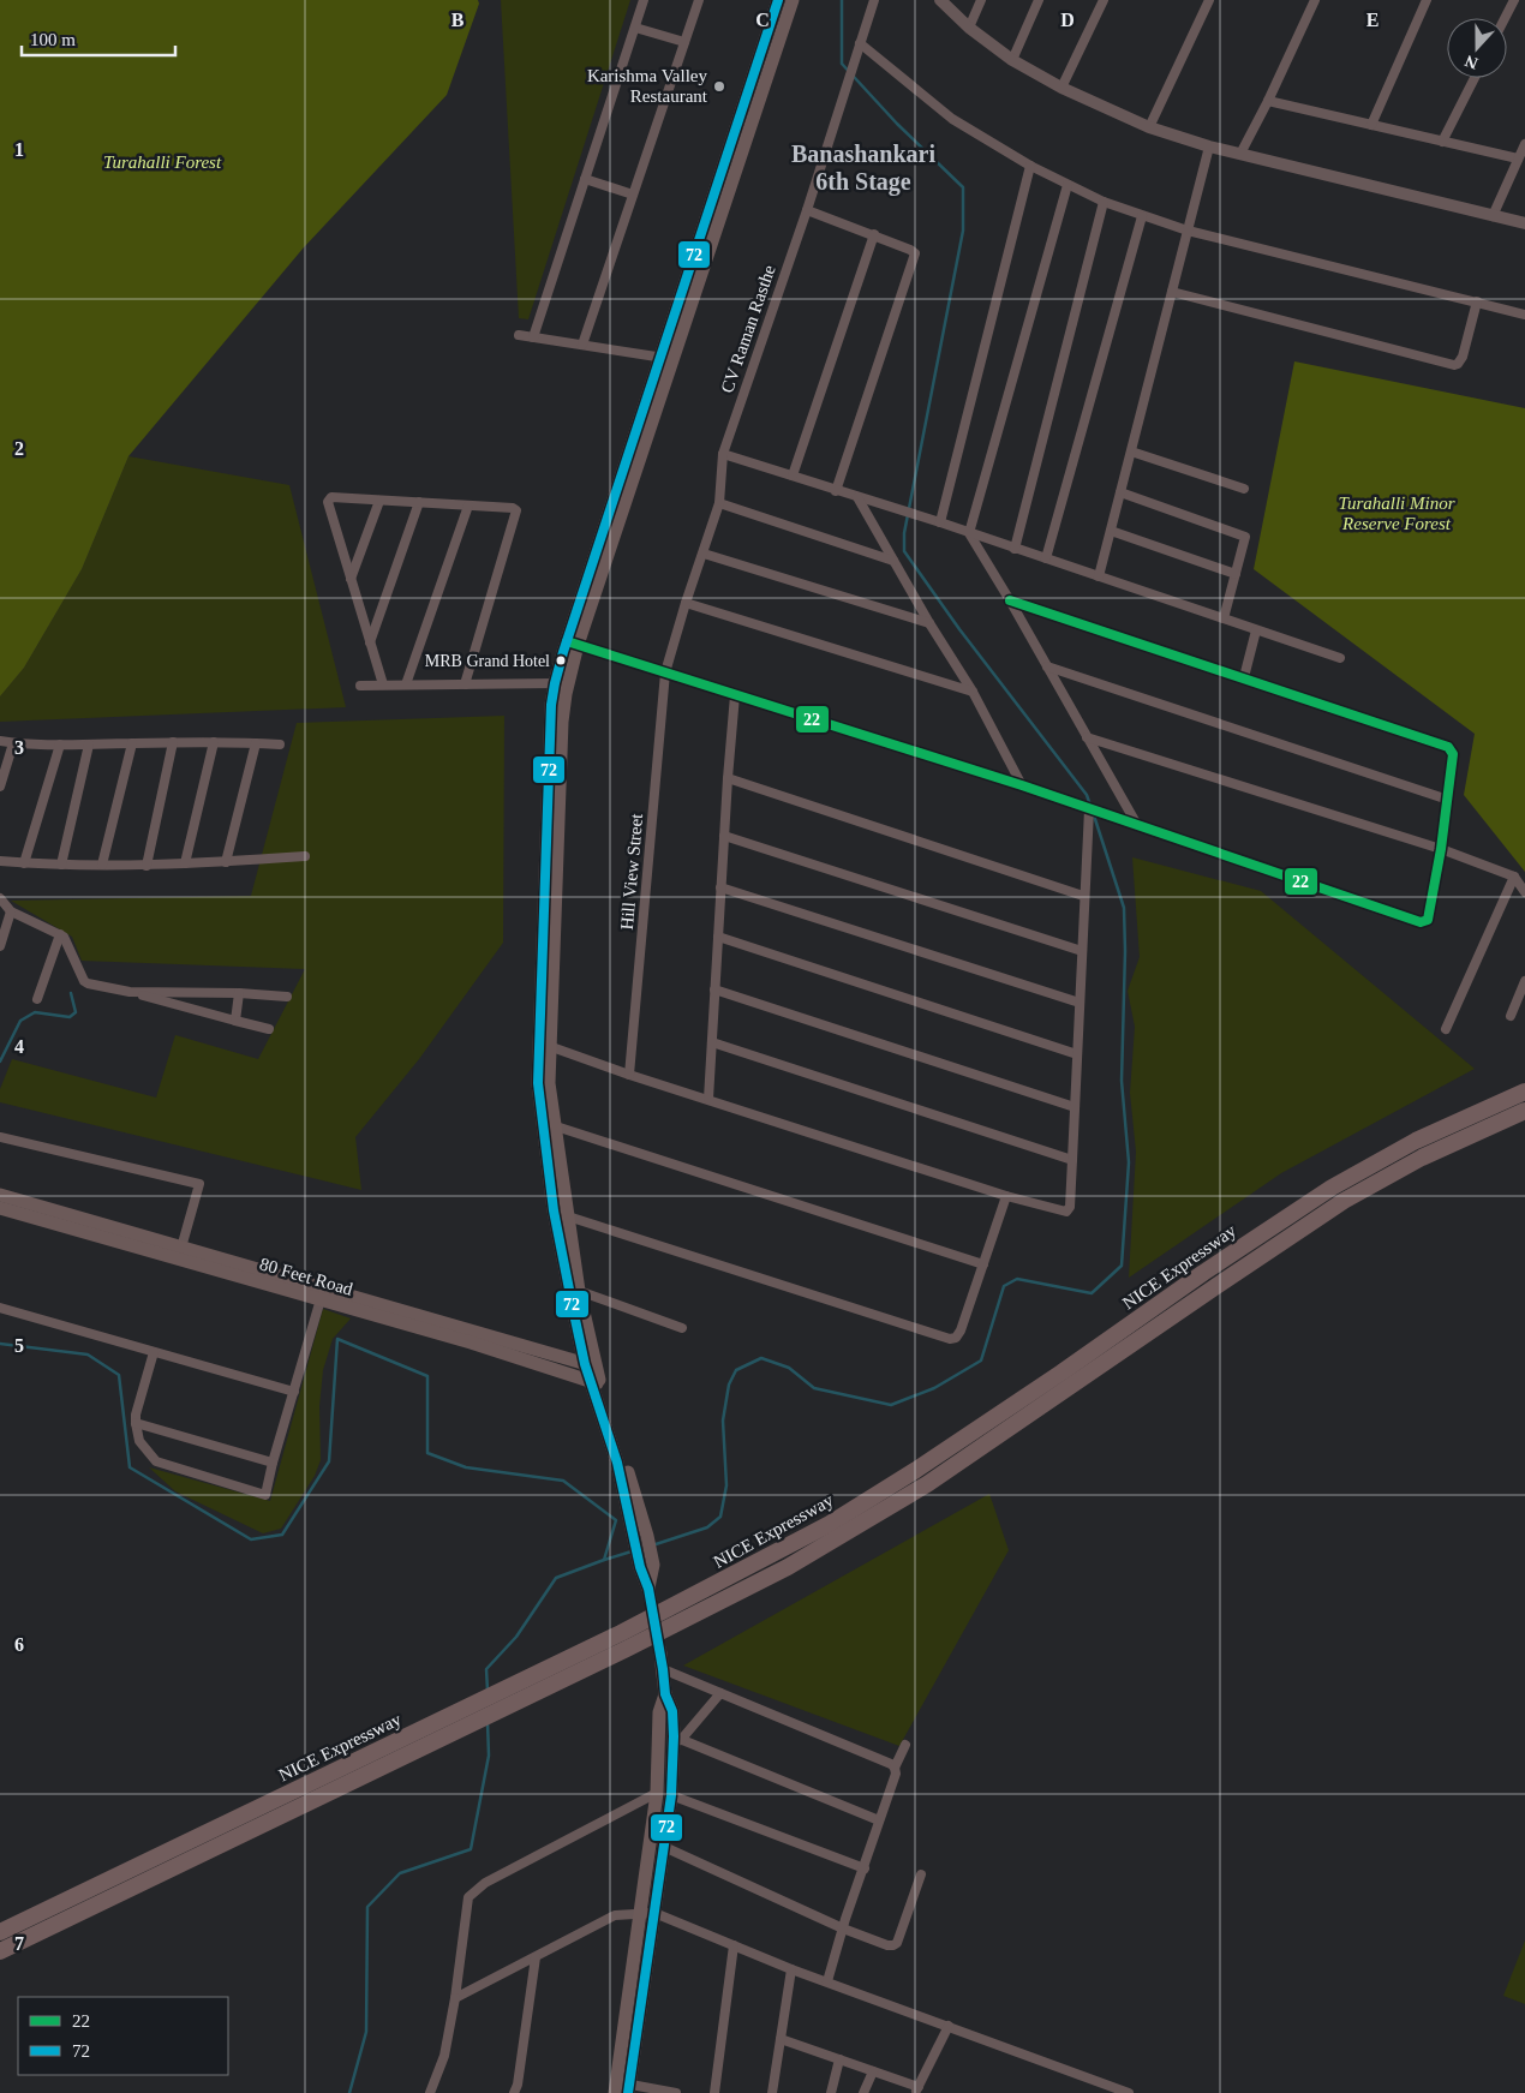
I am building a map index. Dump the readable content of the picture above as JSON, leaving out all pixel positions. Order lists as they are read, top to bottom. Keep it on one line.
{"streets":{"highway":["NICE Expressway"],"main road":["80 Feet Road"],"street":["CV Raman Rasthe","Hill View Street"]},"crossings":[["CV Raman Rasthe","Hill View Street"]],"districts":["Banashankari 6th Stage"],"parks":["Turahalli Forest","Turahalli Minor Reserve Forest"],"places":["Karishma Valley Restaurant","MRB Grand Hotel"],"lines":["transit line 72","transit line 22"],"legend":["22","72"],"scale_bar":"100 m","north":"bottom","grid":{"columns":["B","C","D","E"],"rows":["1","2","3","4","5","6","7"]}}
